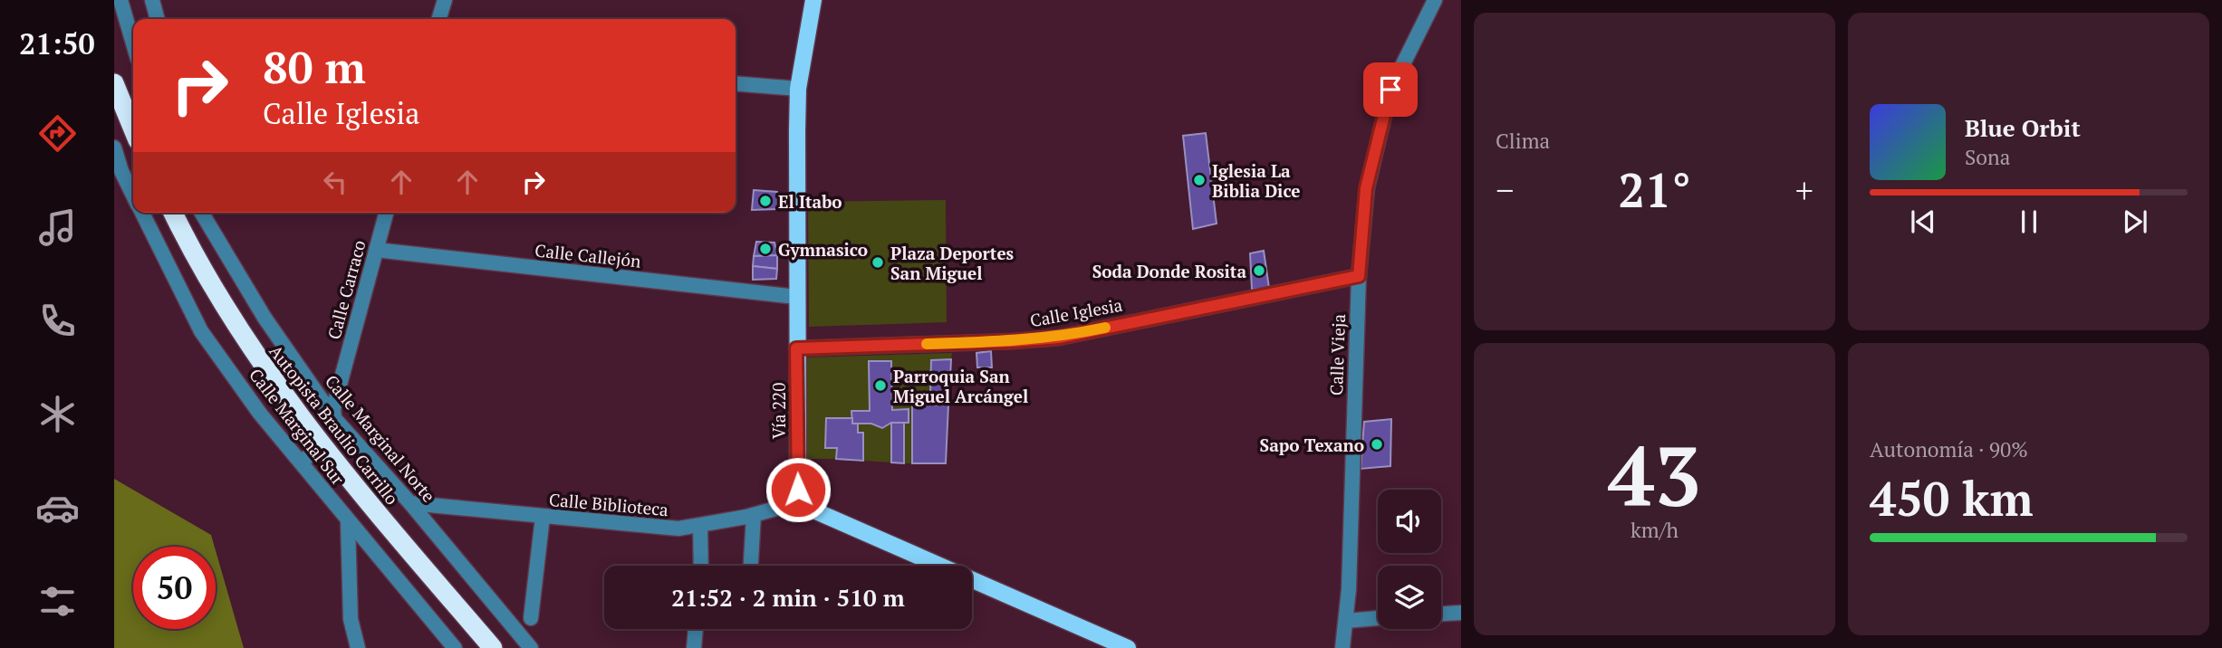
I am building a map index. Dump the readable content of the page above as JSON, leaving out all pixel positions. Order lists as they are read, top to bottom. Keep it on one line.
{"streets":{"highway":["Autopista Braulio Carrillo"],"main road":["Vía 220"],"street":["Calle Callejón","Calle Carraco","Calle Iglesia","Calle Vieja","Calle Marginal Sur","Calle Marginal Norte","Calle Biblioteca"]},"crossings":[["Calle Callejón","Calle Carraco"],["Calle Callejón","Vía 220"],["Calle Carraco","Calle Marginal Norte"],["Calle Iglesia","Calle Vieja"],["Calle Iglesia","Vía 220"],["Vía 220","Calle Biblioteca"],["Calle Marginal Norte","Calle Biblioteca"]],"places":["Iglesia La Biblia Dice","El Itabo","Gymnasico","Plaza Deportes San Miguel","Soda Donde Rosita","Parroquia San Miguel Arcángel","Sapo Texano"],"page":{"tabs":"21:50","tile":["Clima",["43","km/h"],["Autonomía · 90%","450 km"]],"turn":["80 m","Calle Iglesia"],"song":["Blue Orbit","Sona"],"heat":["−","21°","+"],"limit":"50","trip":"21:52 · 2 min · 510 m"}}
